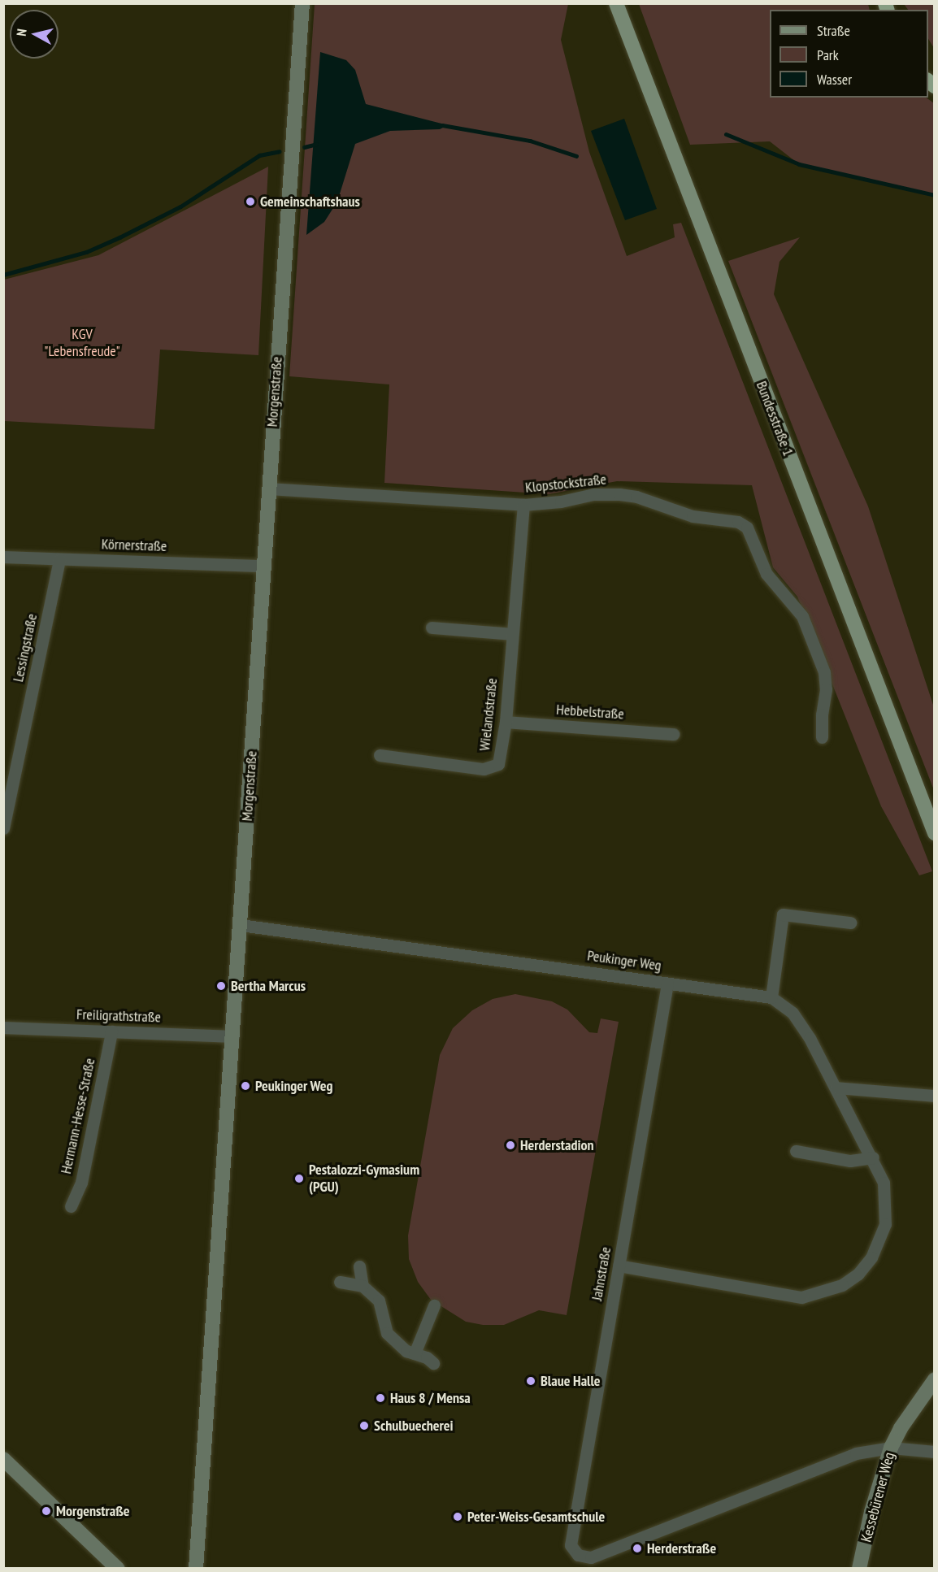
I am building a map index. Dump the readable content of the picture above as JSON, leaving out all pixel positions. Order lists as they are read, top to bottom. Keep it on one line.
{"streets":{"main road":["Morgenstraße","Bundesstraße 1","Kessebürener Weg"],"street":["Klopstockstraße","Körnerstraße","Lessingstraße","Hebbelstraße","Wielandstraße","Peukinger Weg","Freiligrathstraße","Hermann-Hesse-Straße","Jahnstraße"]},"crossings":[["Morgenstraße","Klopstockstraße"],["Morgenstraße","Körnerstraße"],["Morgenstraße","Peukinger Weg"],["Morgenstraße","Freiligrathstraße"],["Klopstockstraße","Wielandstraße"],["Körnerstraße","Lessingstraße"],["Hebbelstraße","Wielandstraße"],["Peukinger Weg","Jahnstraße"],["Freiligrathstraße","Hermann-Hesse-Straße"],["Jahnstraße","Kessebürener Weg"]],"parks":["KGV \"Lebensfreude\""],"places":["Gemeinschaftshaus","Bertha Marcus","Peukinger Weg","Herderstadion","Pestalozzi-Gymasium (PGU)","Blaue Halle","Haus 8 / Mensa","Schulbuecherei","Morgenstraße","Peter-Weiss-Gesamtschule","Herderstraße"],"legend":["Straße","Park","Wasser"],"north":"left"}
